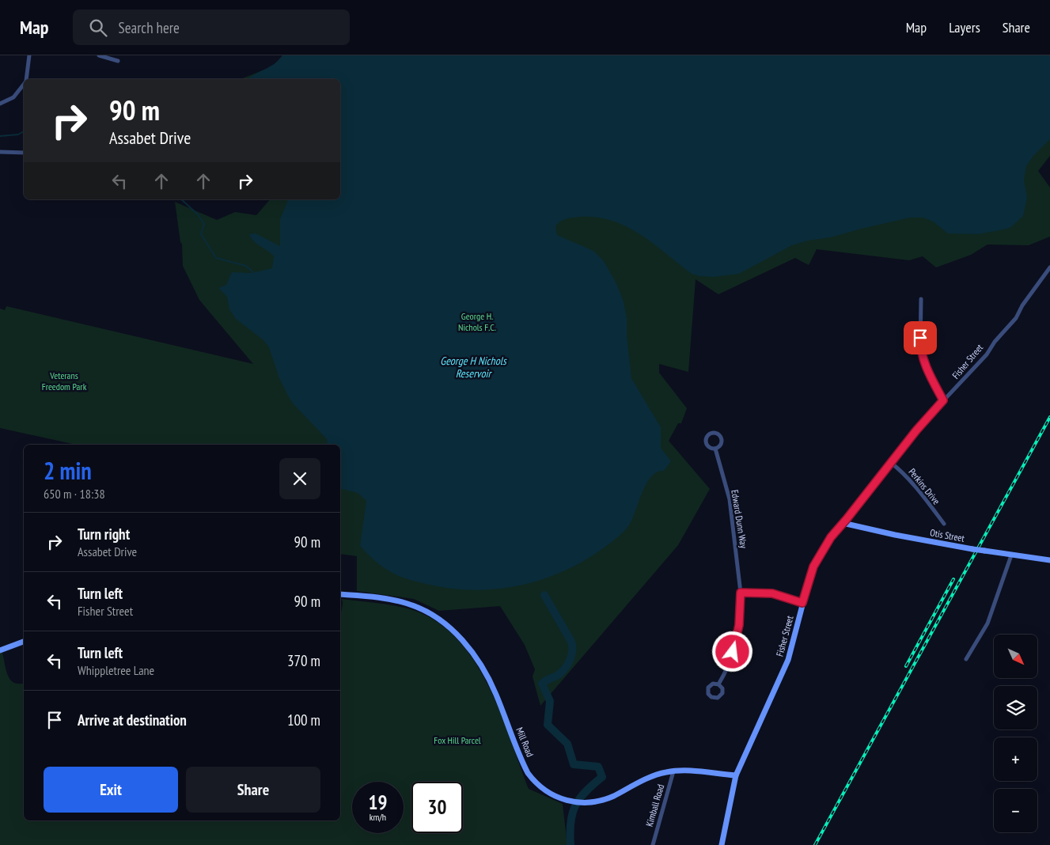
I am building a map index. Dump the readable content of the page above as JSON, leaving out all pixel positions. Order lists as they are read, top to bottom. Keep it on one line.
{"streets":{"main road":["Fisher Street","Otis Street","Mill Road"],"street":["Perkins Drive","Edward Dunn Way","Kimball Road"]},"crossings":[["Fisher Street","Perkins Drive"],["Fisher Street","Otis Street"],["Fisher Street","Mill Road"],["Mill Road","Kimball Road"]],"water":["George H Nichols Reservoir"],"parks":["George H. Nichols F.C.","Veterans Freedom Park","Fox Hill Parcel"],"north":"bottom right","page":{"header":"Map","search":"Search here","nav":["Map","Layers","Share"],"turn":["90 m","Assabet Drive"],"heading":["2 min","650 m · 18:38"],"list":[{"name":"Turn right","note":"Assabet Drive","value":"90 m"},{"name":"Turn left","note":"Fisher Street","value":"90 m"},{"name":"Turn left","note":"Whippletree Lane","value":"370 m"},{"name":"Arrive at destination","value":"100 m"}],"map_buttons":["+","−"],"buttons":["Exit","Share"],"speed":"19 km/h","limit":"30"}}
